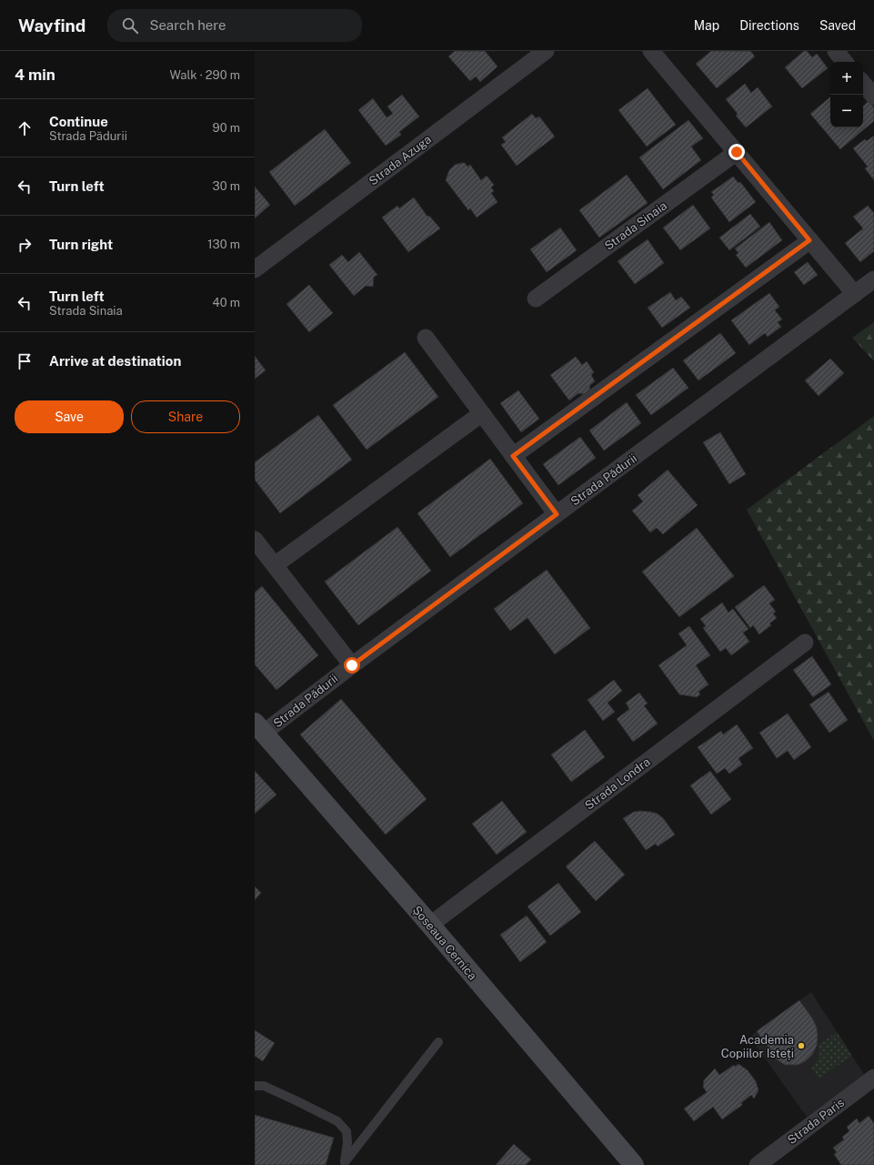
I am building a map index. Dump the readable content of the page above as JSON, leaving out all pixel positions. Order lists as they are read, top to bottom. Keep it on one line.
{"streets":{"street":["Strada Azuga","Strada Sinaia","Strada Pădurii","Strada Londra","Șoseaua Cernica","Strada Paris"]},"crossings":[["Strada Pădurii","Șoseaua Cernica"],["Strada Londra","Șoseaua Cernica"]],"places":["Academia Copiilor Isteți"],"page":{"header":"Wayfind","search":"Search here","nav":["Map","Directions","Saved"],"heading":["4 min","Walk · 290 m"],"map_buttons":["+","−"],"list":[["Continue","Strada Pădurii","90 m"],["Turn left","30 m"],["Turn right","130 m"],["Turn left","Strada Sinaia","40 m"],"Arrive at destination"],"buttons":["Save","Share"]}}
